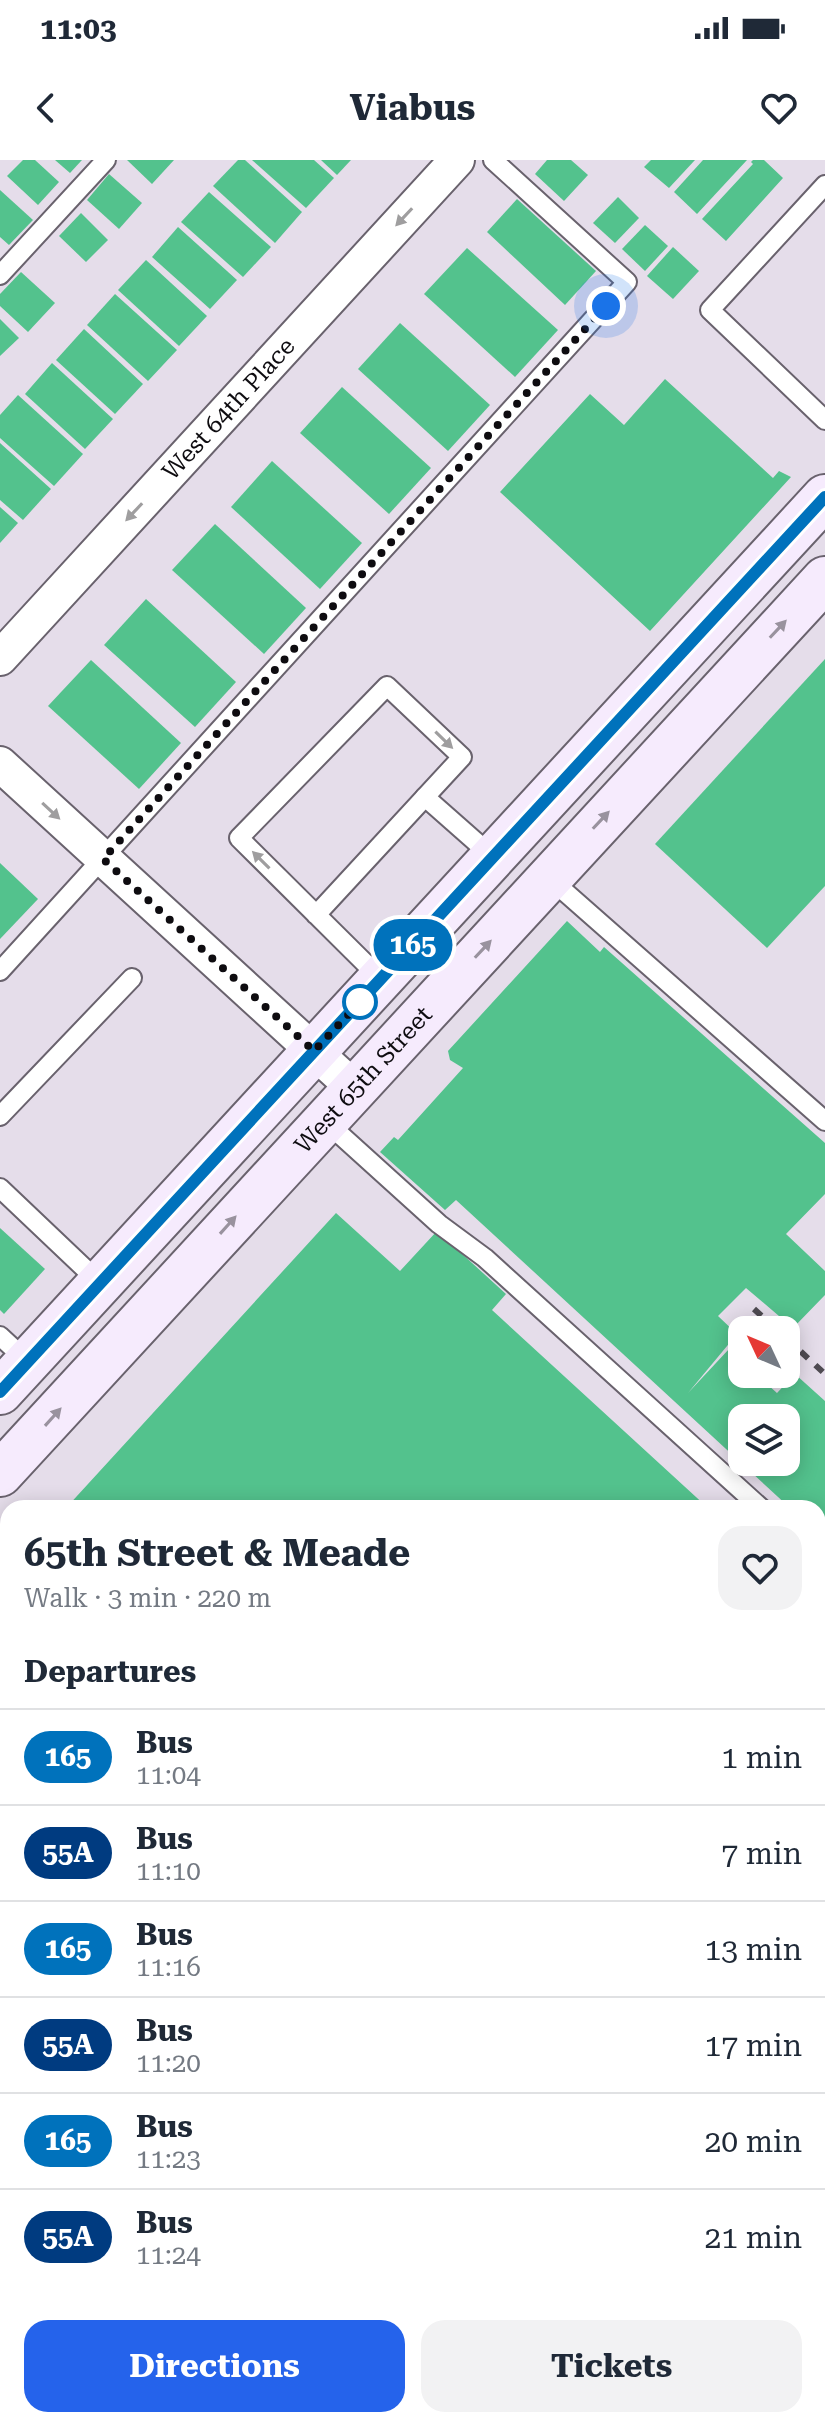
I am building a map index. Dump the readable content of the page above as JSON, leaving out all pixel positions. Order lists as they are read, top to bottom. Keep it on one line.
{"streets":{"street":["West 64th Place","West 65th Street"]},"one_way":["West 64th Place"],"lines":["bus line 165"],"north":"top left","page":{"status":"11:03","header":"Viabus","on_map":"165","heading":[["65th Street & Meade","Walk · 3 min · 220 m"],"Departures"],"list":[{"mark":"165","name":"Bus","note":"11:04","value":"1 min"},{"mark":"55A","name":"Bus","note":"11:10","value":"7 min"},{"mark":"165","name":"Bus","note":"11:16","value":"13 min"},{"mark":"55A","name":"Bus","note":"11:20","value":"17 min"},{"mark":"165","name":"Bus","note":"11:23","value":"20 min"},{"mark":"55A","name":"Bus","note":"11:24","value":"21 min"}],"buttons":["Directions","Tickets"]}}
